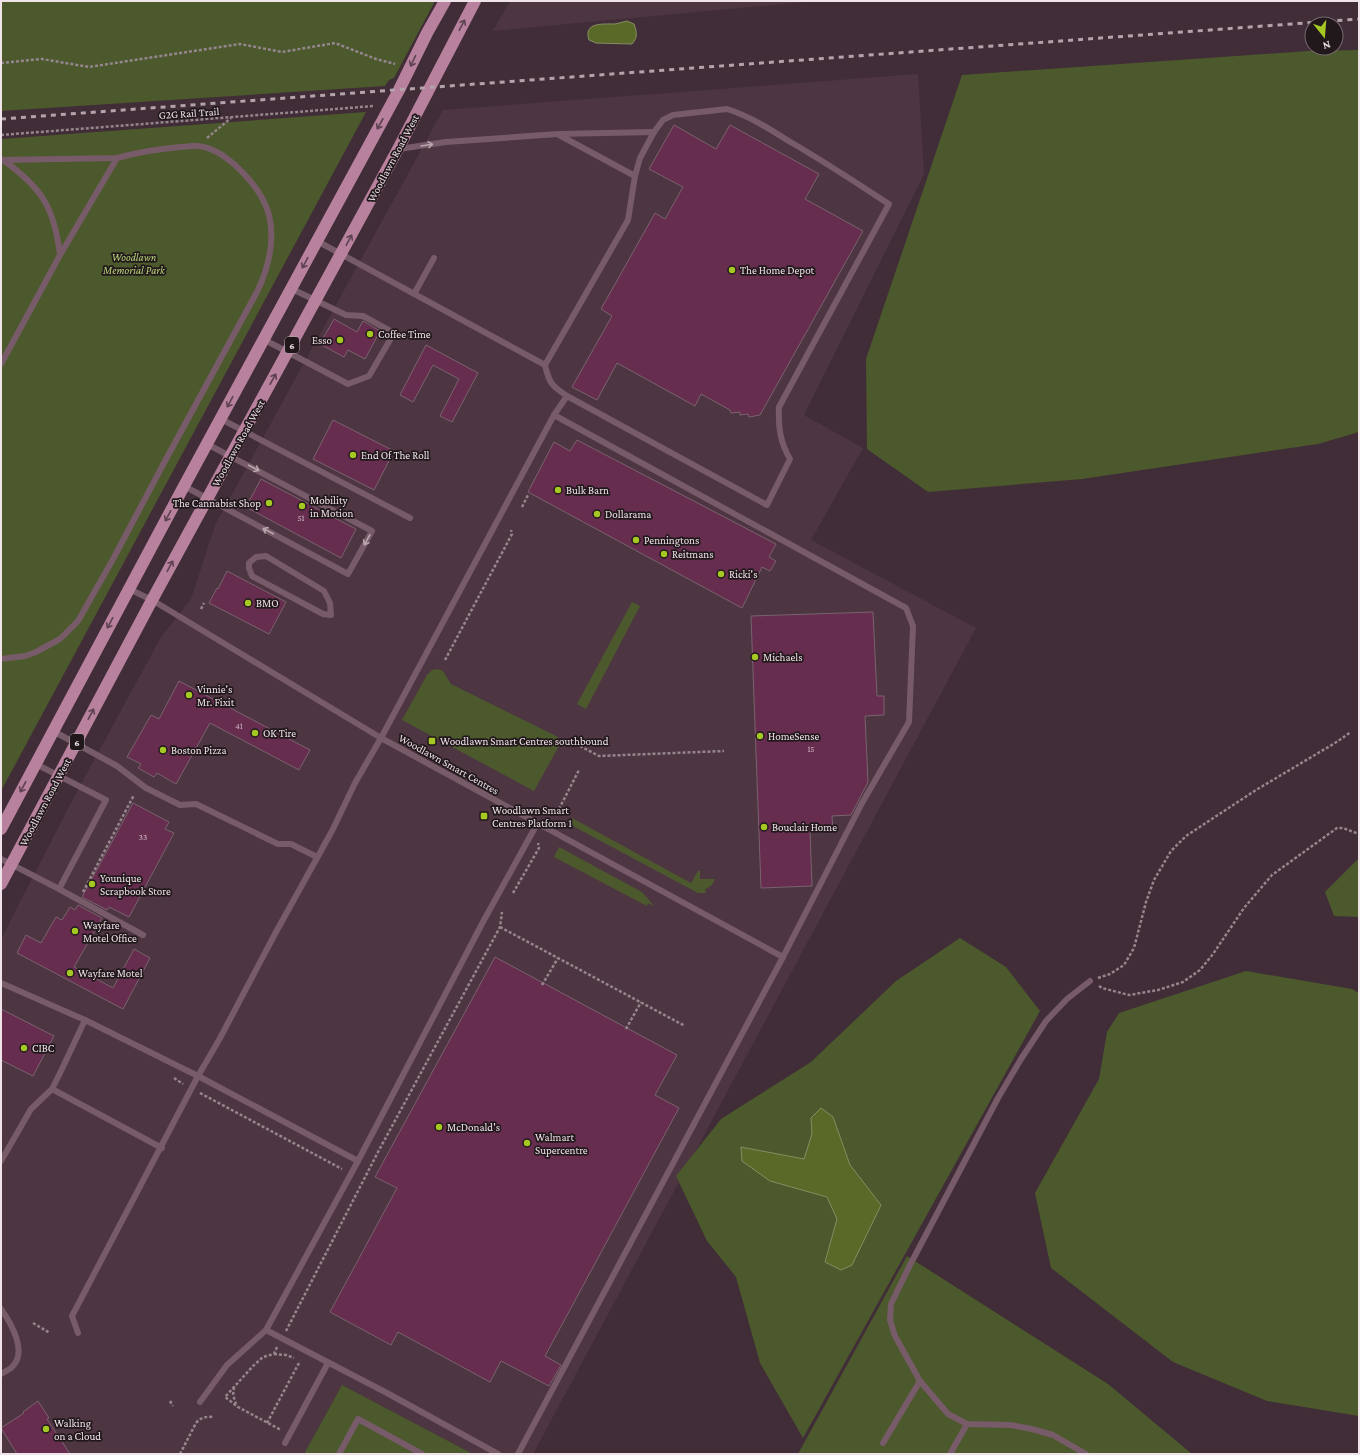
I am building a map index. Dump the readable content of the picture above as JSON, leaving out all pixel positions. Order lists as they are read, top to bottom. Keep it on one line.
{"streets":{"main road":["Woodlawn Road West","6"],"lane":["Woodlawn Smart Centres"],"path":["G2G Rail Trail"]},"parks":["Woodlawn Memorial Park"],"places":{"other":["The Home Depot","Coffee Time","Esso","End Of The Roll","Bulk Barn","The Cannabist Shop","Mobility in Motion","Dollarama","Penningtons","Reitmans","Ricki's","BMO","Michaels","Vinnie's Mr. Fixit","OK Tire","HomeSense","Boston Pizza","Bouclair Home","Younique Scrapbook Store","Wayfare Motel Office","Wayfare Motel","CIBC","McDonald's","Walmart Supercentre","Walking on a Cloud"],"transit":["Woodlawn Smart Centres southbound","Woodlawn Smart Centres Platform 1"]},"house_numbers":["51","41","15","33"],"north":"bottom"}
